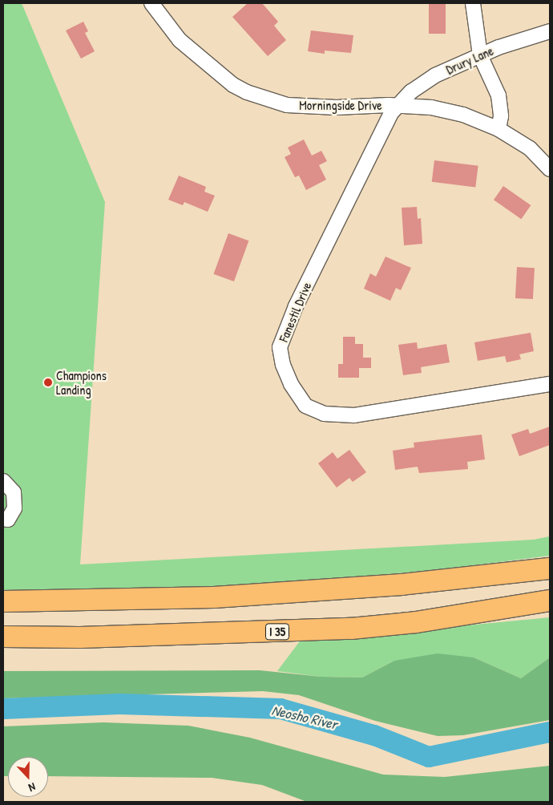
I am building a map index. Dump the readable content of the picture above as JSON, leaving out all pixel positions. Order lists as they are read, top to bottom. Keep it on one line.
{"streets":{"highway":["I 35"],"street":["Drury Lane","Morningside Drive","Fanestil Drive"]},"crossings":[["Drury Lane","Morningside Drive"],["Drury Lane","Fanestil Drive"],["Morningside Drive","Fanestil Drive"]],"water":["Neosho River"],"places":["Champions Landing"],"north":"bottom"}
